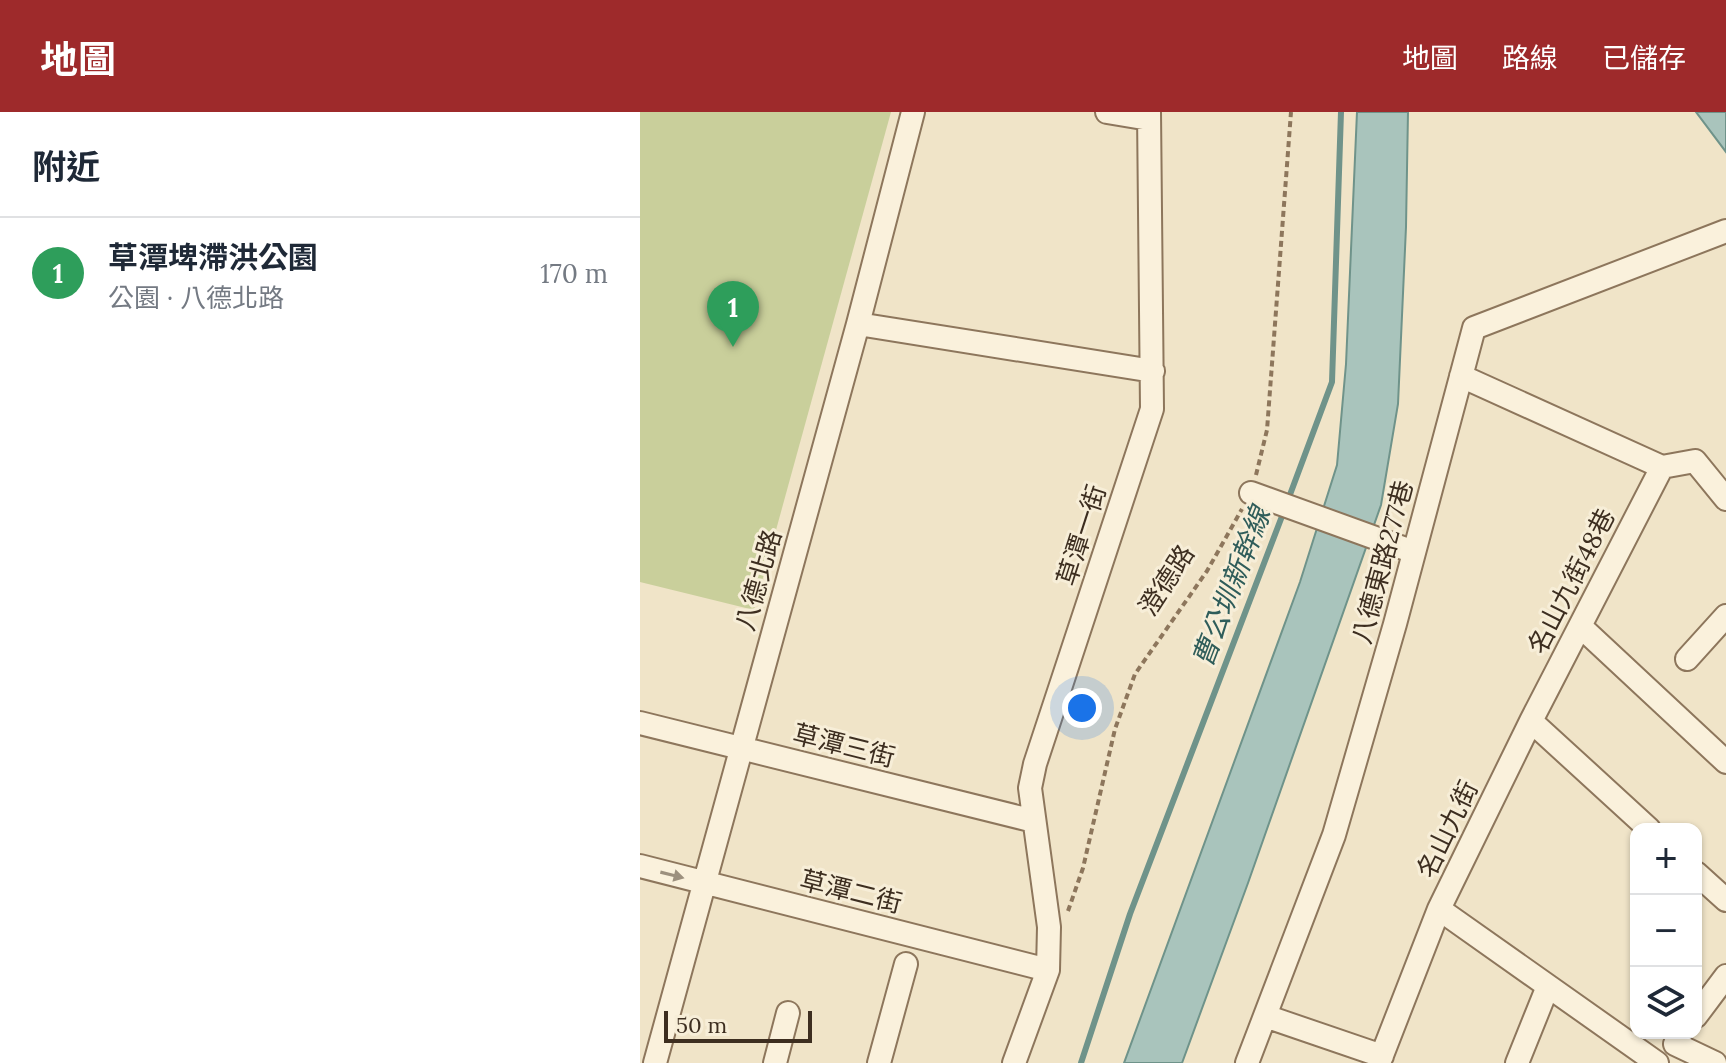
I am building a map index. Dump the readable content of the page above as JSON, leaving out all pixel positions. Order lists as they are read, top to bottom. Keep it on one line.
{"streets":{"street":["草潭一街","八德東路277巷","八德北路","名山九街48巷","草潭三街","名山九街","草潭二街"],"path":["澄德路"]},"crossings":[["草潭一街","草潭三街"],["草潭一街","草潭二街"],["八德北路","草潭三街"],["八德北路","草潭二街"],["名山九街48巷","名山九街"]],"water":["曹公圳新幹線"],"scale_bar":"50 m","page":{"header":"地圖","nav":["地圖","路線","已儲存"],"heading":"附近","list":[{"mark":"1","name":"草潭埤滯洪公園","note":"公園 · 八德北路","value":"170 m"}],"pins":"1","map_buttons":["+","−"],"scale":"50 m"}}
